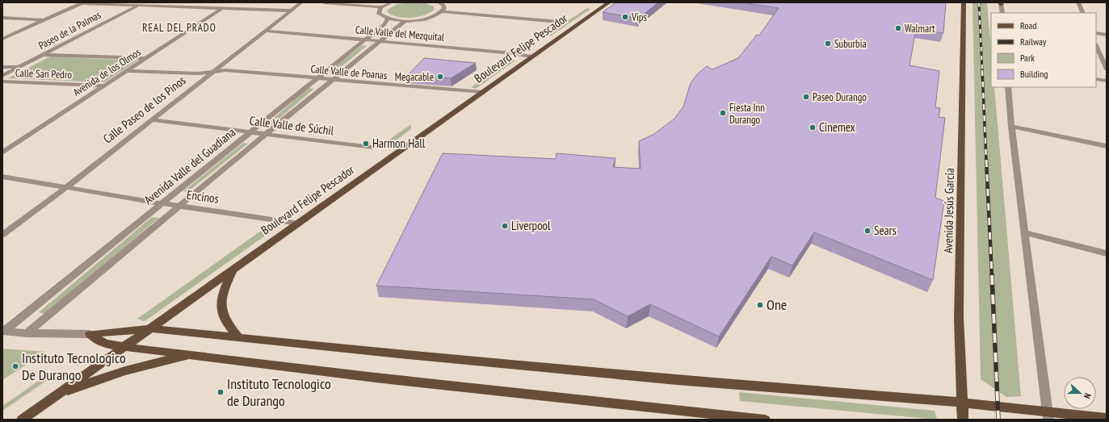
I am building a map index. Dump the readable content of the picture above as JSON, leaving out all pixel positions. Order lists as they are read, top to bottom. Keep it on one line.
{"streets":{"main road":["Boulevard Felipe Pescador","Avenida Jesús García"],"street":["Paseo de la Palmas","Calle Valle del Mezquital","Avenida de los Olmos","Calle Valle de Poanas","Calle San Pedro","Calle Paseo de los Pinos","Calle Valle de Súchil","Avenida Valle del Guadiana","Encinos"]},"crossings":[["Paseo de la Palmas","Calle San Pedro"],["Calle Valle del Mezquital","Boulevard Felipe Pescador"],["Calle Valle del Mezquital","Calle Paseo de los Pinos"],["Calle Valle del Mezquital","Avenida Valle del Guadiana"],["Boulevard Felipe Pescador","Calle Valle de Poanas"],["Boulevard Felipe Pescador","Encinos"],["Avenida de los Olmos","Calle Valle de Poanas"],["Avenida de los Olmos","Calle San Pedro"],["Calle Valle de Poanas","Calle Paseo de los Pinos"],["Calle Valle de Poanas","Avenida Valle del Guadiana"],["Calle Paseo de los Pinos","Calle Valle de Súchil"],["Calle Paseo de los Pinos","Encinos"],["Calle Valle de Súchil","Avenida Valle del Guadiana"],["Avenida Valle del Guadiana","Encinos"]],"districts":["REAL DEL PRADO"],"places":["Vips","Walmart","Suburbia","Megacable","Paseo Durango","Fiesta Inn Durango","Cinemex","Harmon Hall","Liverpool","Sears","One","Instituto Tecnologico De Durango","Instituto Tecnologico de Durango"],"legend":["Road","Railway","Park","Building"],"north":"right"}
